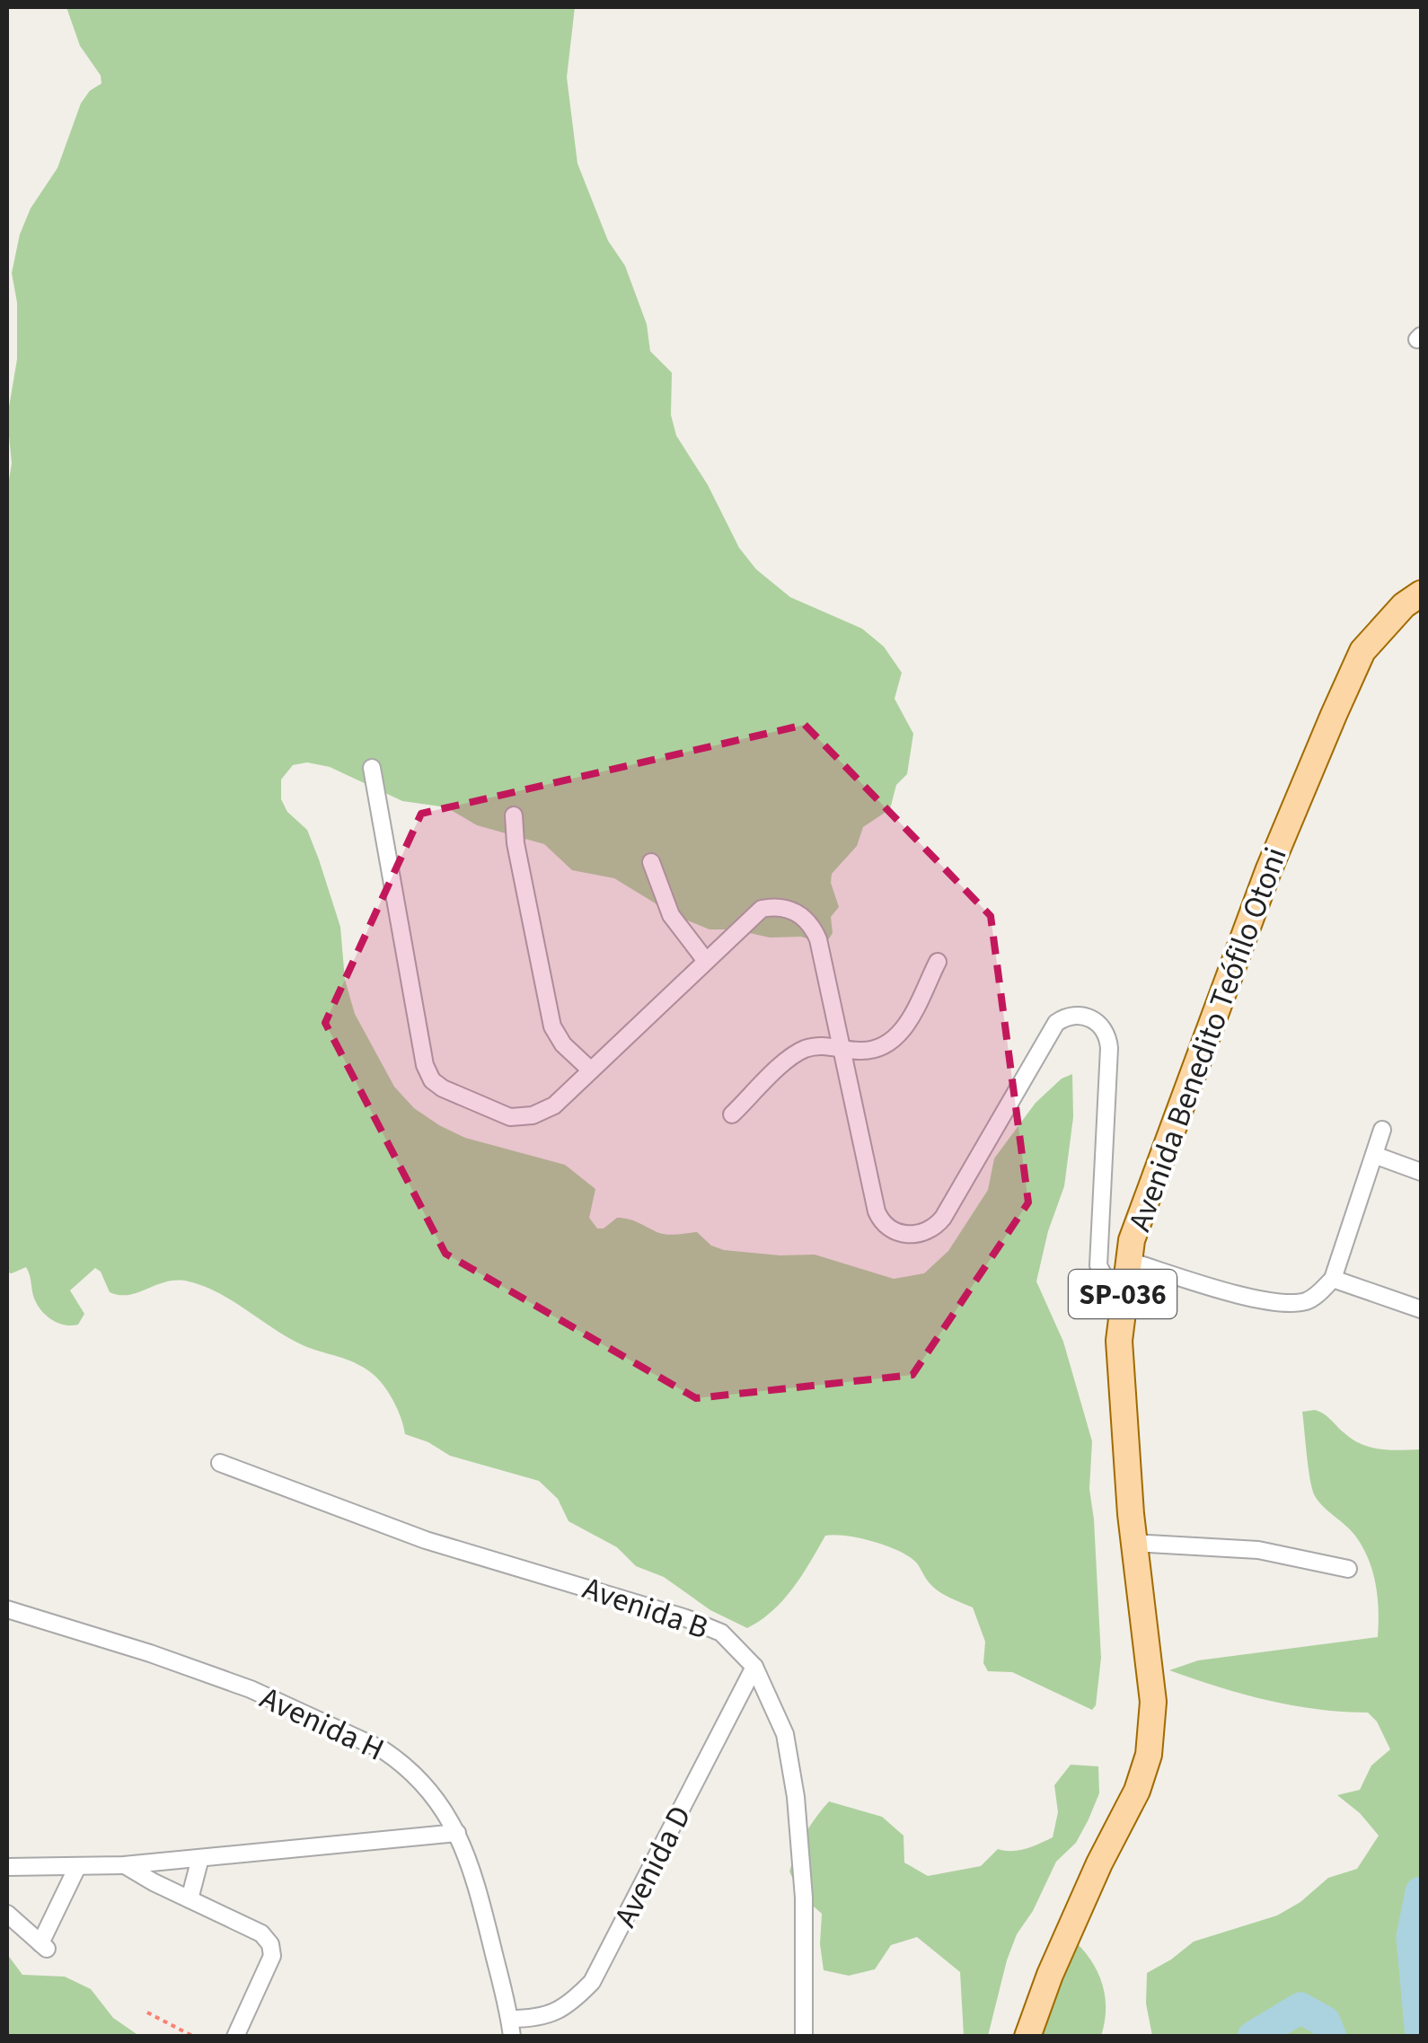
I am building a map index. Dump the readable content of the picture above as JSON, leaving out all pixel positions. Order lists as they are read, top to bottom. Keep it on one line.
{"streets":{"main road":["Avenida Benedito Teófilo Otoni","SP-036"],"street":["Avenida B","Avenida H","Avenida D"]},"crossings":[["Avenida B","Avenida D"],["Avenida H","Avenida D"]]}
